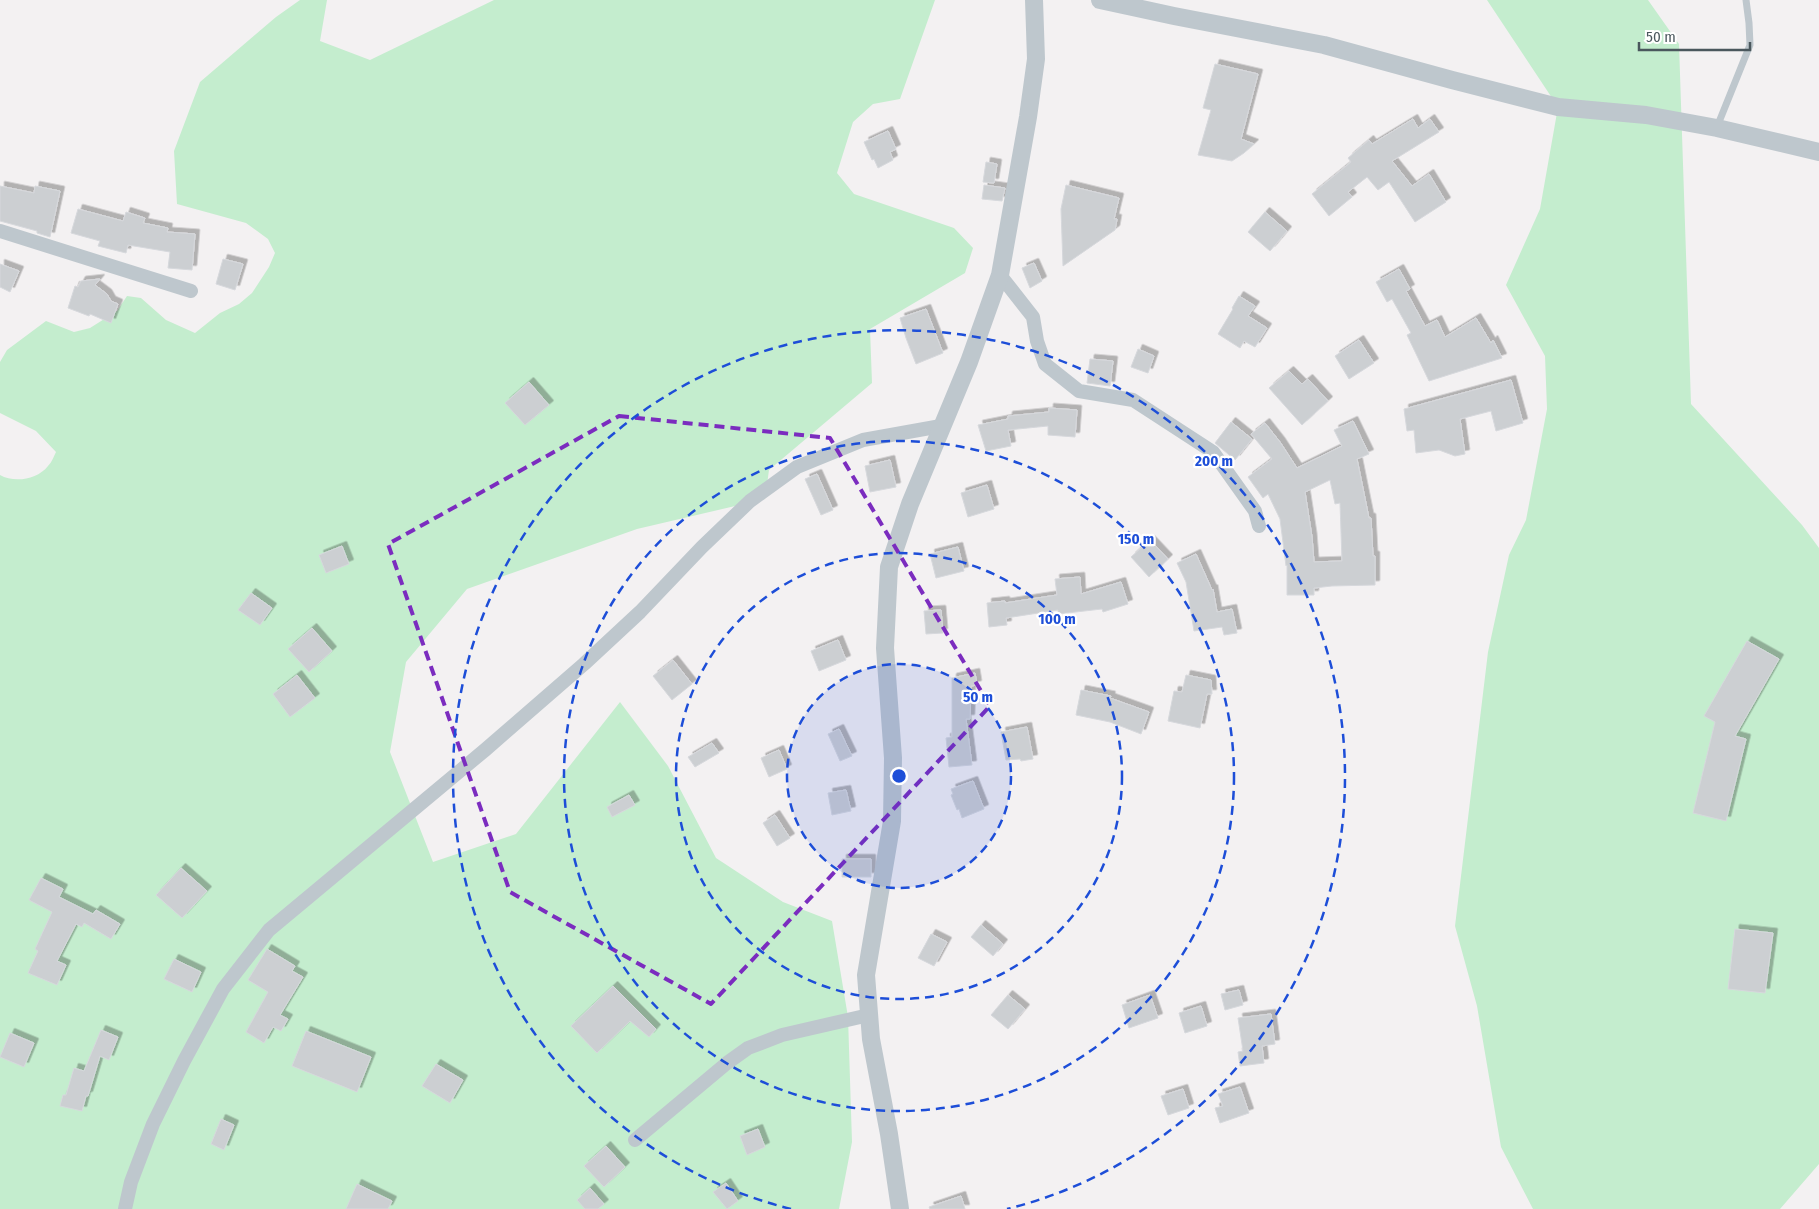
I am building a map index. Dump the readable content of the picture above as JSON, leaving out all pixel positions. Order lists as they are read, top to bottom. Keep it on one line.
{"scale_bar":"50 m","rings":["200 m","150 m","100 m","50 m"]}
